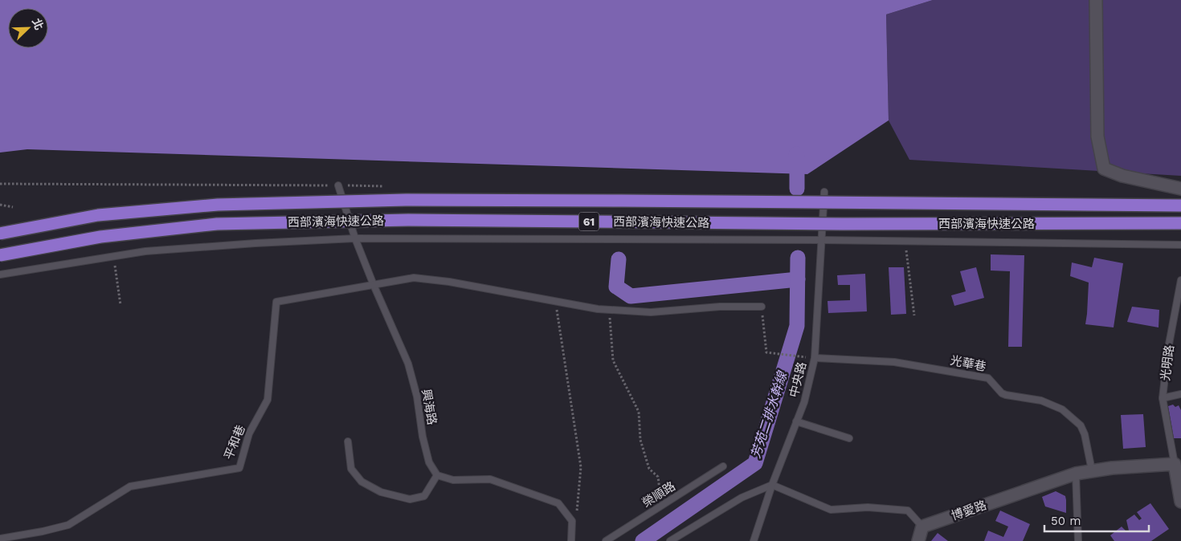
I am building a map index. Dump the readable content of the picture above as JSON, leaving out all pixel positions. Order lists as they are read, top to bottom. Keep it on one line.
{"streets":{"highway":["西部濱海快速公路","61"],"street":["光明路","博愛路"],"lane":["光華巷","中央路","興海路","平和巷","榮順路"]},"crossings":[["光明路","博愛路"],["光華巷","中央路"],["光華巷","博愛路"],["興海路","平和巷"]],"water":["芳苑二排水幹線"],"scale_bar":"50 m","north":"top right"}
